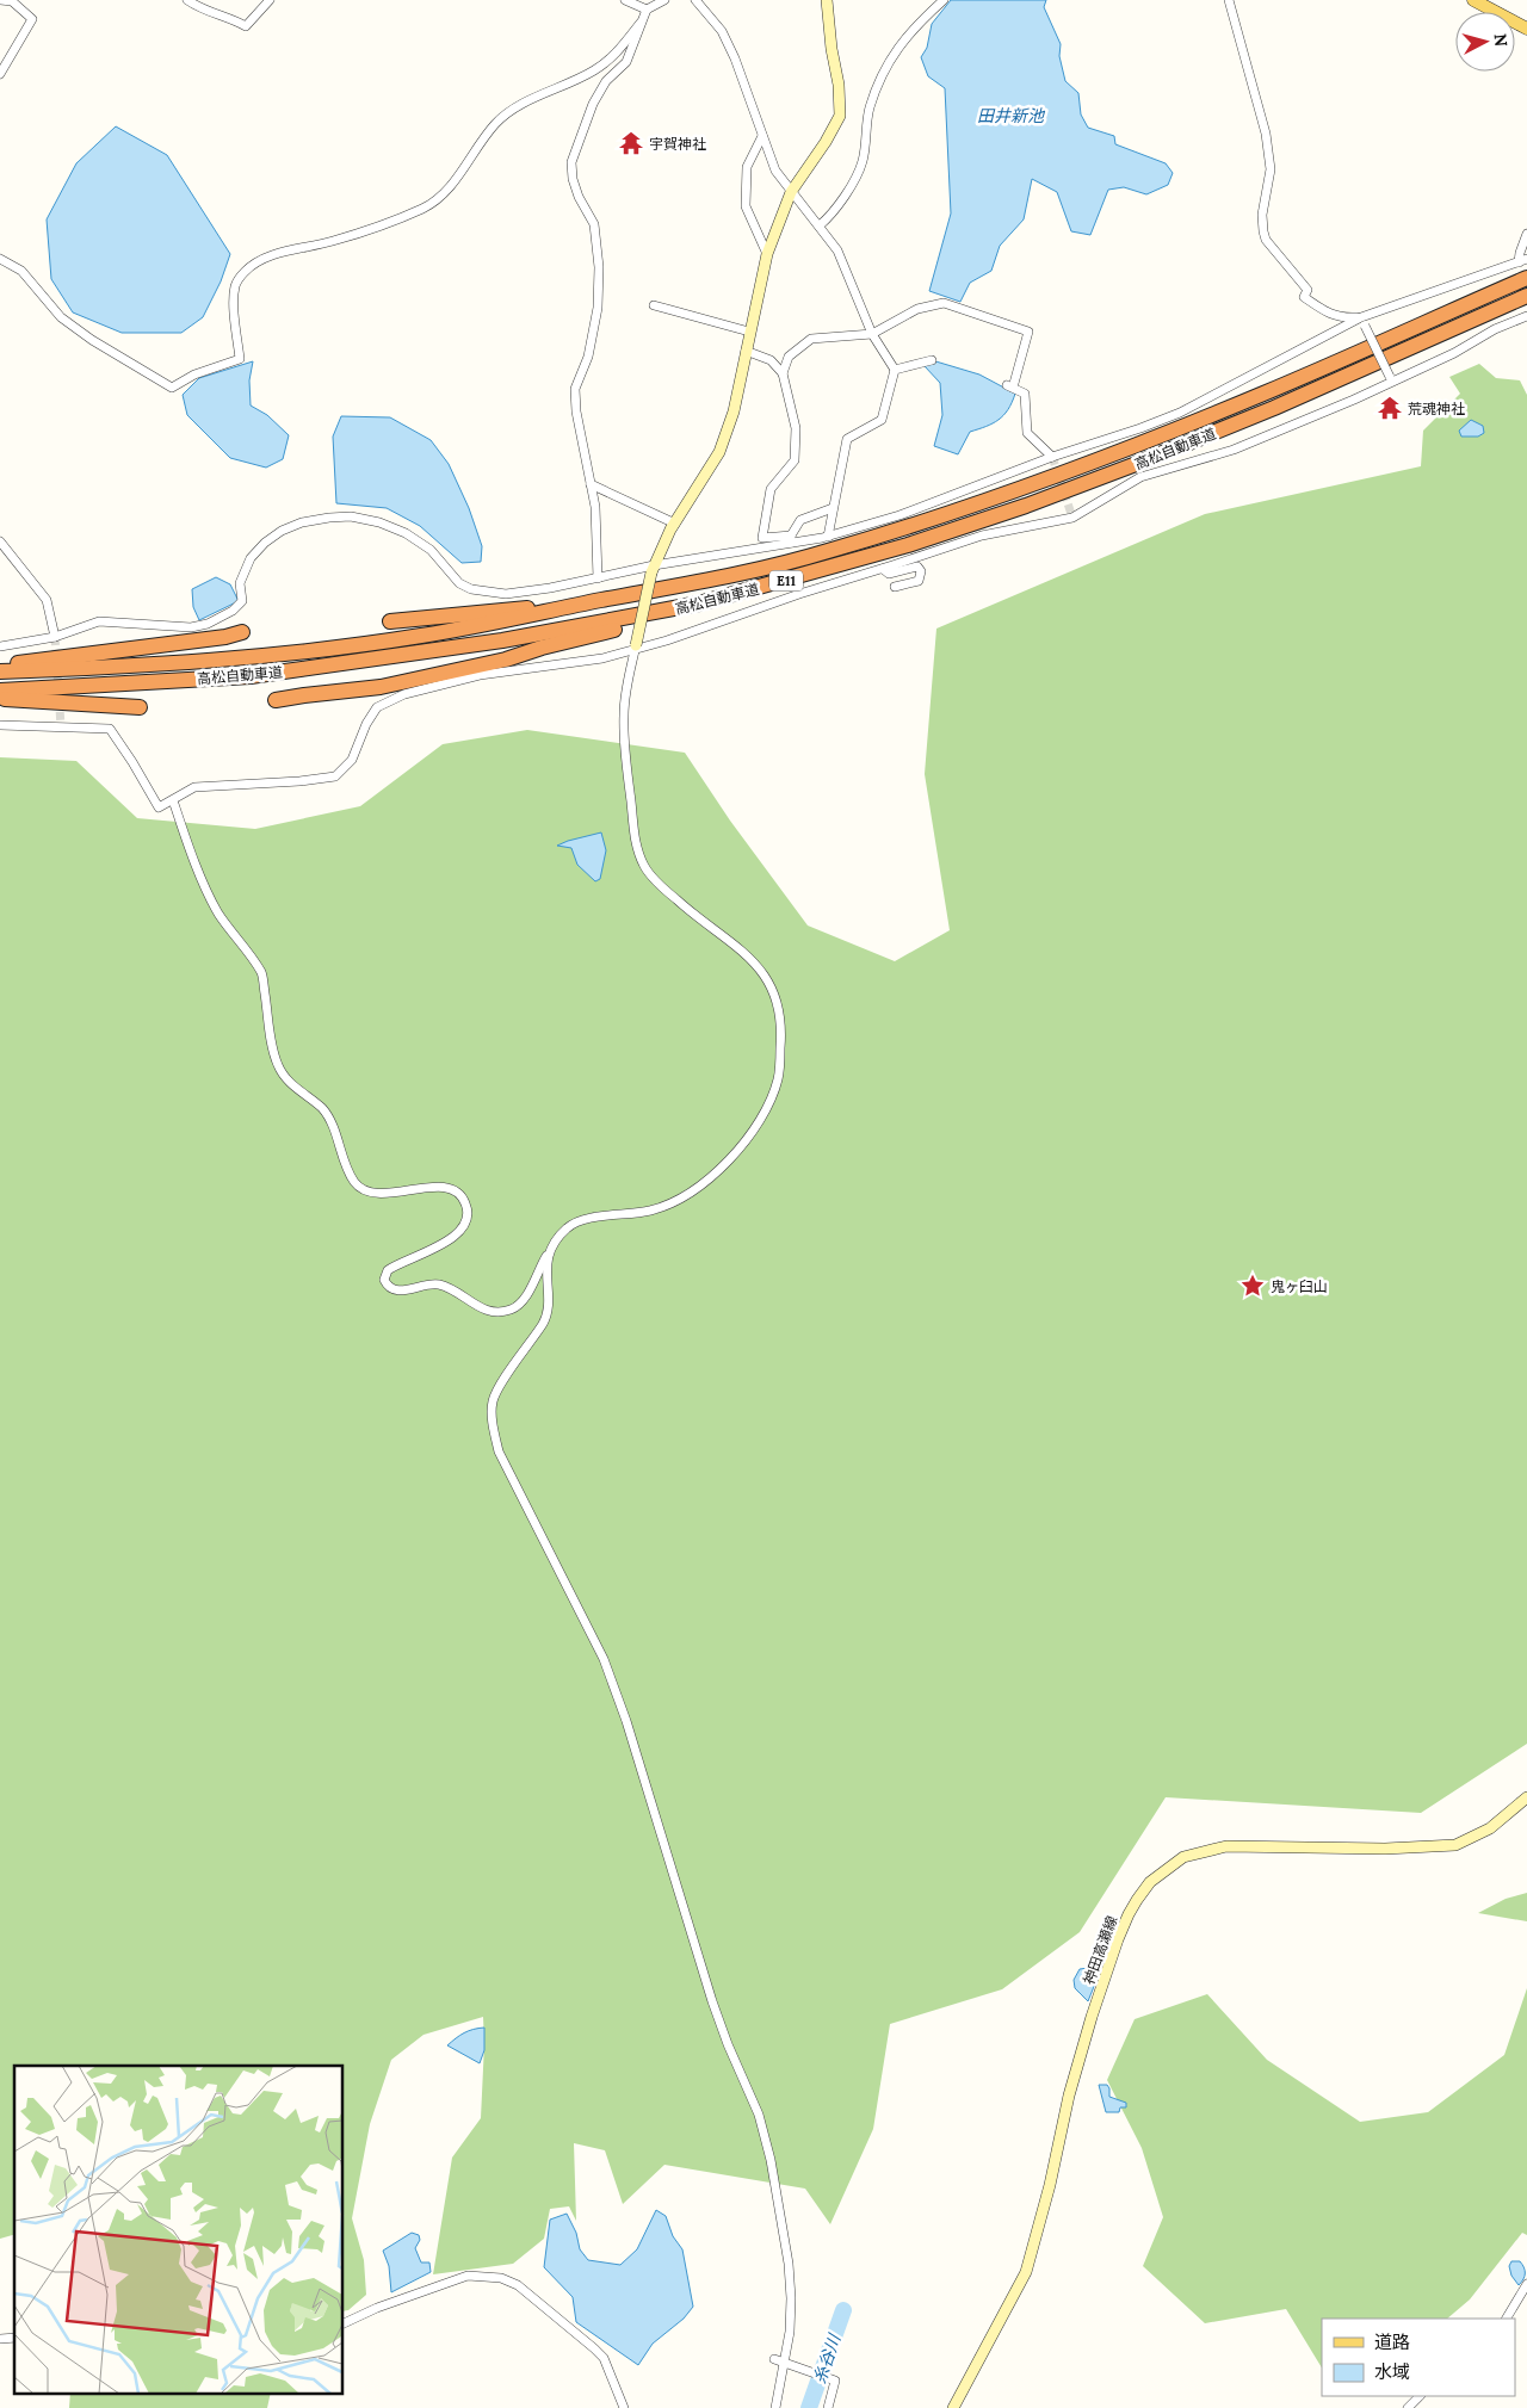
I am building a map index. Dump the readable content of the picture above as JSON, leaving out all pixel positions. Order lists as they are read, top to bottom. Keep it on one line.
{"streets":{"highway":["高松自動車道","E11"],"main road":["神田高瀬線"]},"water":["田井新池","糸谷川"],"places":{"temple":["宇賀神社","荒魂神社"],"place":["鬼ヶ臼山"]},"legend":["道路","水域"],"north":"right"}
